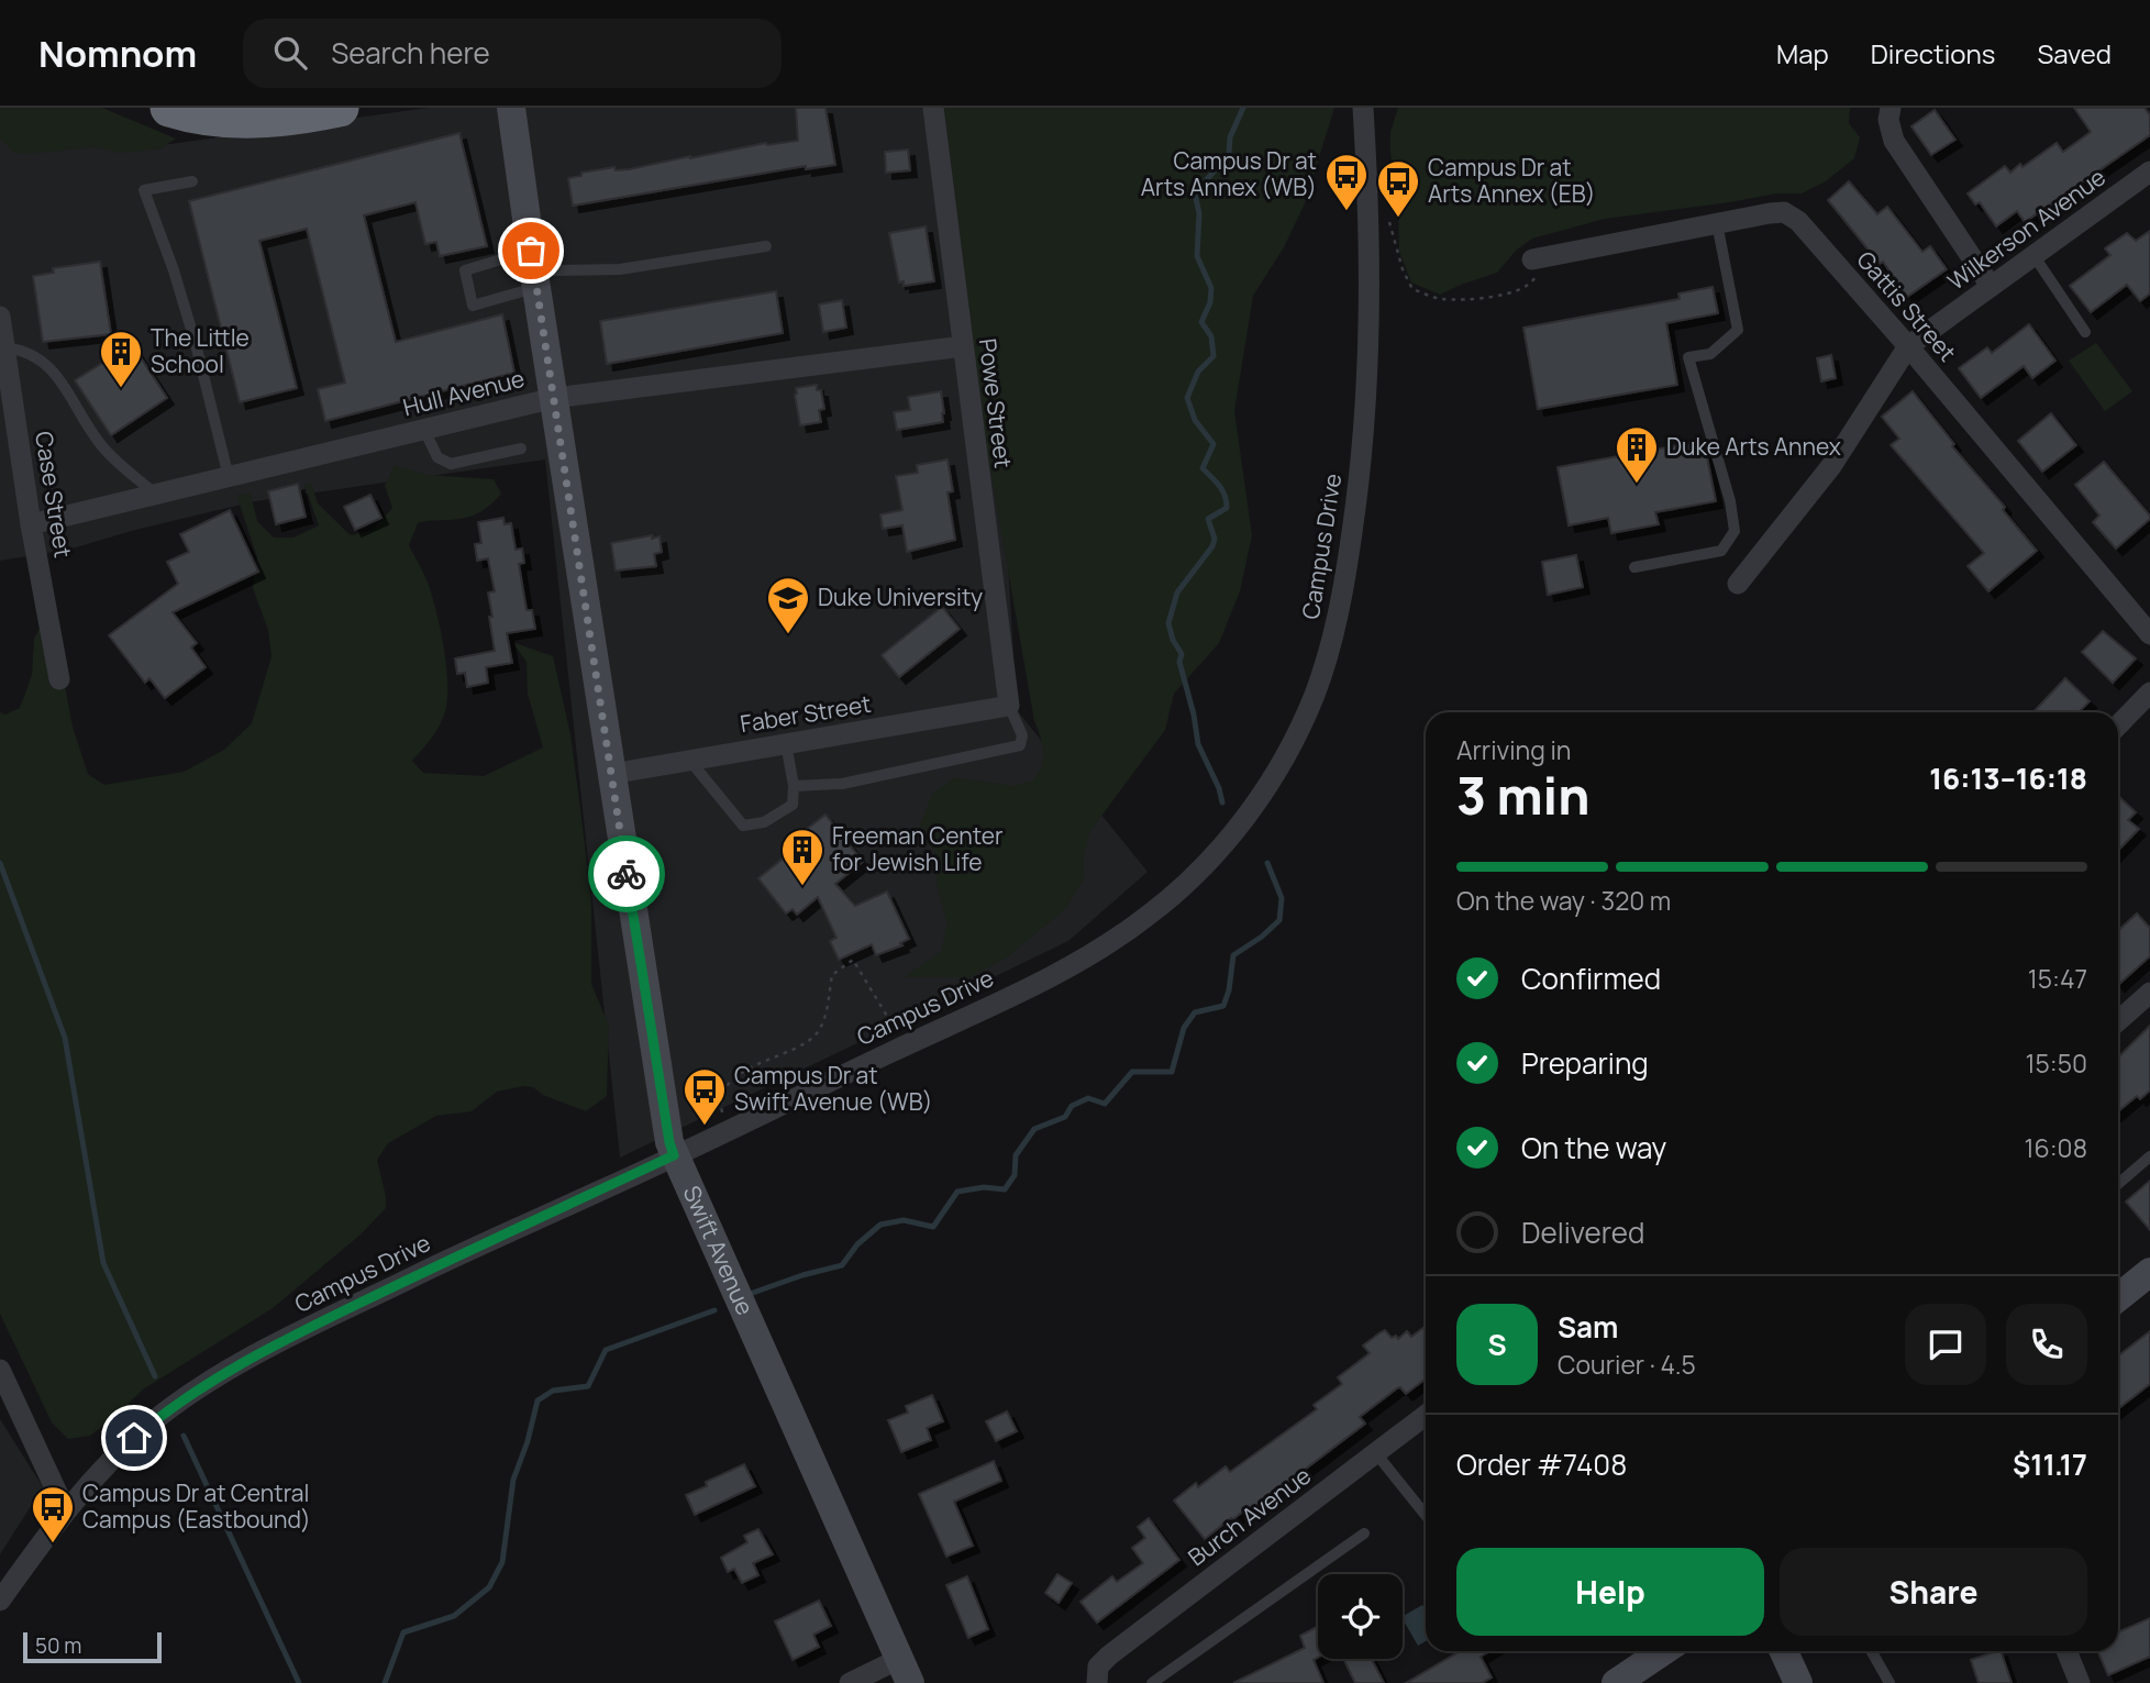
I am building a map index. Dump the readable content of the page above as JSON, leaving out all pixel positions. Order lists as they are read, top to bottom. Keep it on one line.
{"streets":{"street":["Wilkerson Avenue","Gattis Street","Hull Avenue","Powe Street","Case Street","Campus Drive","Faber Street","Swift Avenue","Burch Avenue"]},"crossings":[["Wilkerson Avenue","Gattis Street"],["Hull Avenue","Powe Street"],["Hull Avenue","Case Street"],["Hull Avenue","Swift Avenue"],["Powe Street","Faber Street"],["Campus Drive","Swift Avenue"],["Faber Street","Swift Avenue"]],"places":{"bus stop":["Campus Dr at Arts Annex (WB)","Campus Dr at Arts Annex (EB)","Campus Dr at Swift Avenue (WB)","Campus Dr at Central Campus (Eastbound)"],"building":["The Little School","Duke Arts Annex","Freeman Center for Jewish Life"],"school or university":["Duke University"]},"scale_bar":"50 m","page":{"header":"Nomnom","search":"Search here","nav":["Map","Directions","Saved"],"heading":["3 min","Arriving in","16:13–16:18"],"panel":["Sam","Courier · 4.5","Order #7408","$11.17"],"bar":"On the way · 320 m","list":[["Confirmed","15:47"],["Preparing","15:50"],["On the way","16:08"],"Delivered"],"round":"S","buttons":["Help","Share"],"scale":"50 m"}}
